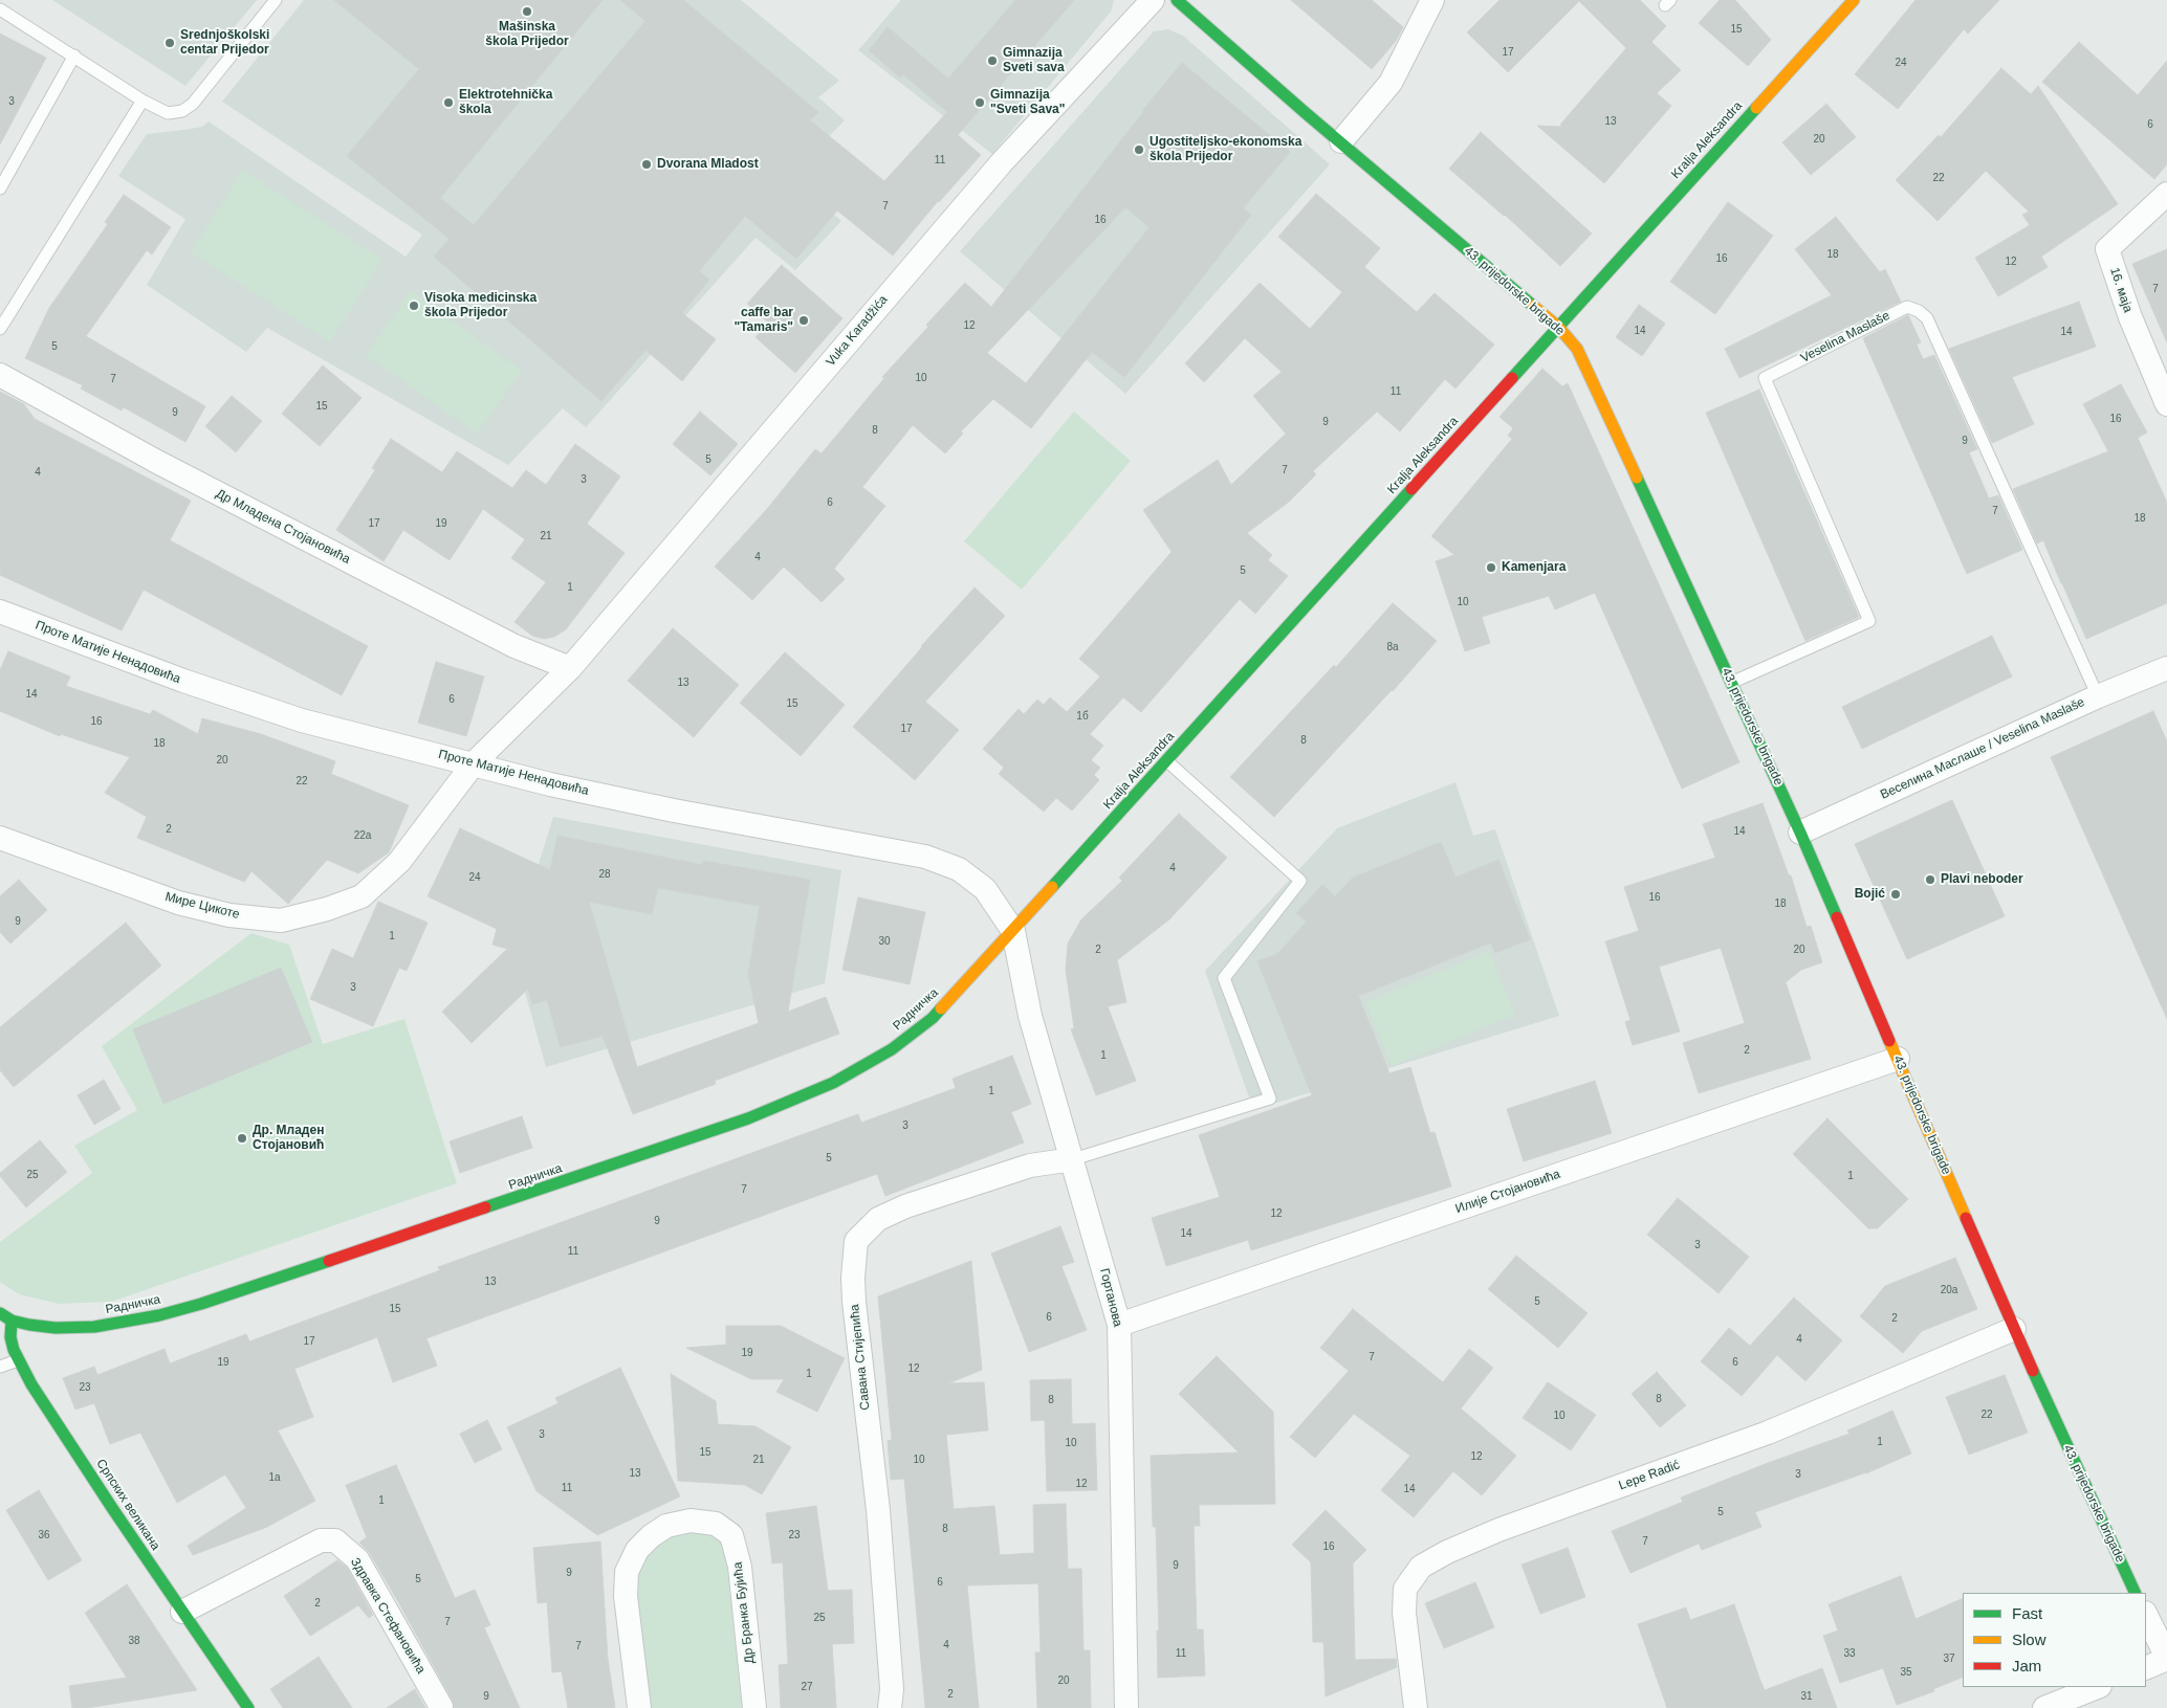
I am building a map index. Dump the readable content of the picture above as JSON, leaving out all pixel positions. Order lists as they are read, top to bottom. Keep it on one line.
{"streets":{"main road":["Kralja Aleksandra","43. prijedorske brigade","Радничка","Српских великана"],"street":["16. маја","Vuka Karadžića","Др Младена Стојановића","Проте Матије Ненадовића","Веселина Маслаше / Veselina Maslaše","Мире Цикоте","Илије Стојановића","Гортанова","Савана Стијепића","Lepe Radić","Др Бранка Бујића","Здравка Стефановића"],"lane":["Veselina Maslaše"]},"crossings":[["Kralja Aleksandra","43. prijedorske brigade"],["Kralja Aleksandra","Проте Матије Ненадовића"],["Kralja Aleksandra","Радничка"],["Kralja Aleksandra","Гортанова"],["43. prijedorske brigade","Veselina Maslaše"],["43. prijedorske brigade","Веселина Маслаше / Veselina Maslaše"],["43. prijedorske brigade","Илије Стојановића"],["43. prijedorske brigade","Lepe Radić"],["Vuka Karadžića","Др Младена Стојановића"],["Vuka Karadžića","Проте Матије Ненадовића"],["Vuka Karadžića","Мире Цикоте"],["Veselina Maslaše","Веселина Маслаше / Veselina Maslaše"],["Проте Матије Ненадовића","Мире Цикоте"],["Проте Матије Ненадовића","Радничка"],["Проте Матије Ненадовића","Гортанова"],["Радничка","Гортанова"],["Радничка","Српских великана"],["Илије Стојановића","Гортанова"],["Гортанова","Савана Стијепића"],["Српских великана","Здравка Стефановића"]],"places":["Mašinska škola Prijedor","Srednjoškolski centar Prijedor","Gimnazija Sveti sava","Elektrotehnička škola","Gimnazija \"Sveti Sava\"","Ugostiteljsko-ekonomska škola Prijedor","Dvorana Mladost","Visoka medicinska škola Prijedor","caffe bar \"Tamaris\"","Kamenjara","Plavi neboder","Bojić","Др. Младен Стојановић"],"house_numbers":["15","17","24","3","13","6","20","11","22","7","16","18","16","12","7","12","14","14","5","10","7","11","15","9","16","9","8","9","5","7","4","3","6","7","18","17","19","21","4","5","1","10","8а","13","14","6","15","1б","16","17","8","18","20","22","2","14","22a","4","28","24","16","18","9","1","30","2","20","3","2","1","1","3","5","25","1","7","12","9","14","3","11","13","20a","5","15","6","2","4","17","19","7","19","6","12","1","23","8","8","22","10","3","1","10","15","12","21","10","13","3","1a","12","11","14","1","5","8","36","23","7","16","9","9","5","6","2","25","7","38","4","7","11","33","37","35","20","27","2","9","31"],"legend":["Fast","Slow","Jam"]}
